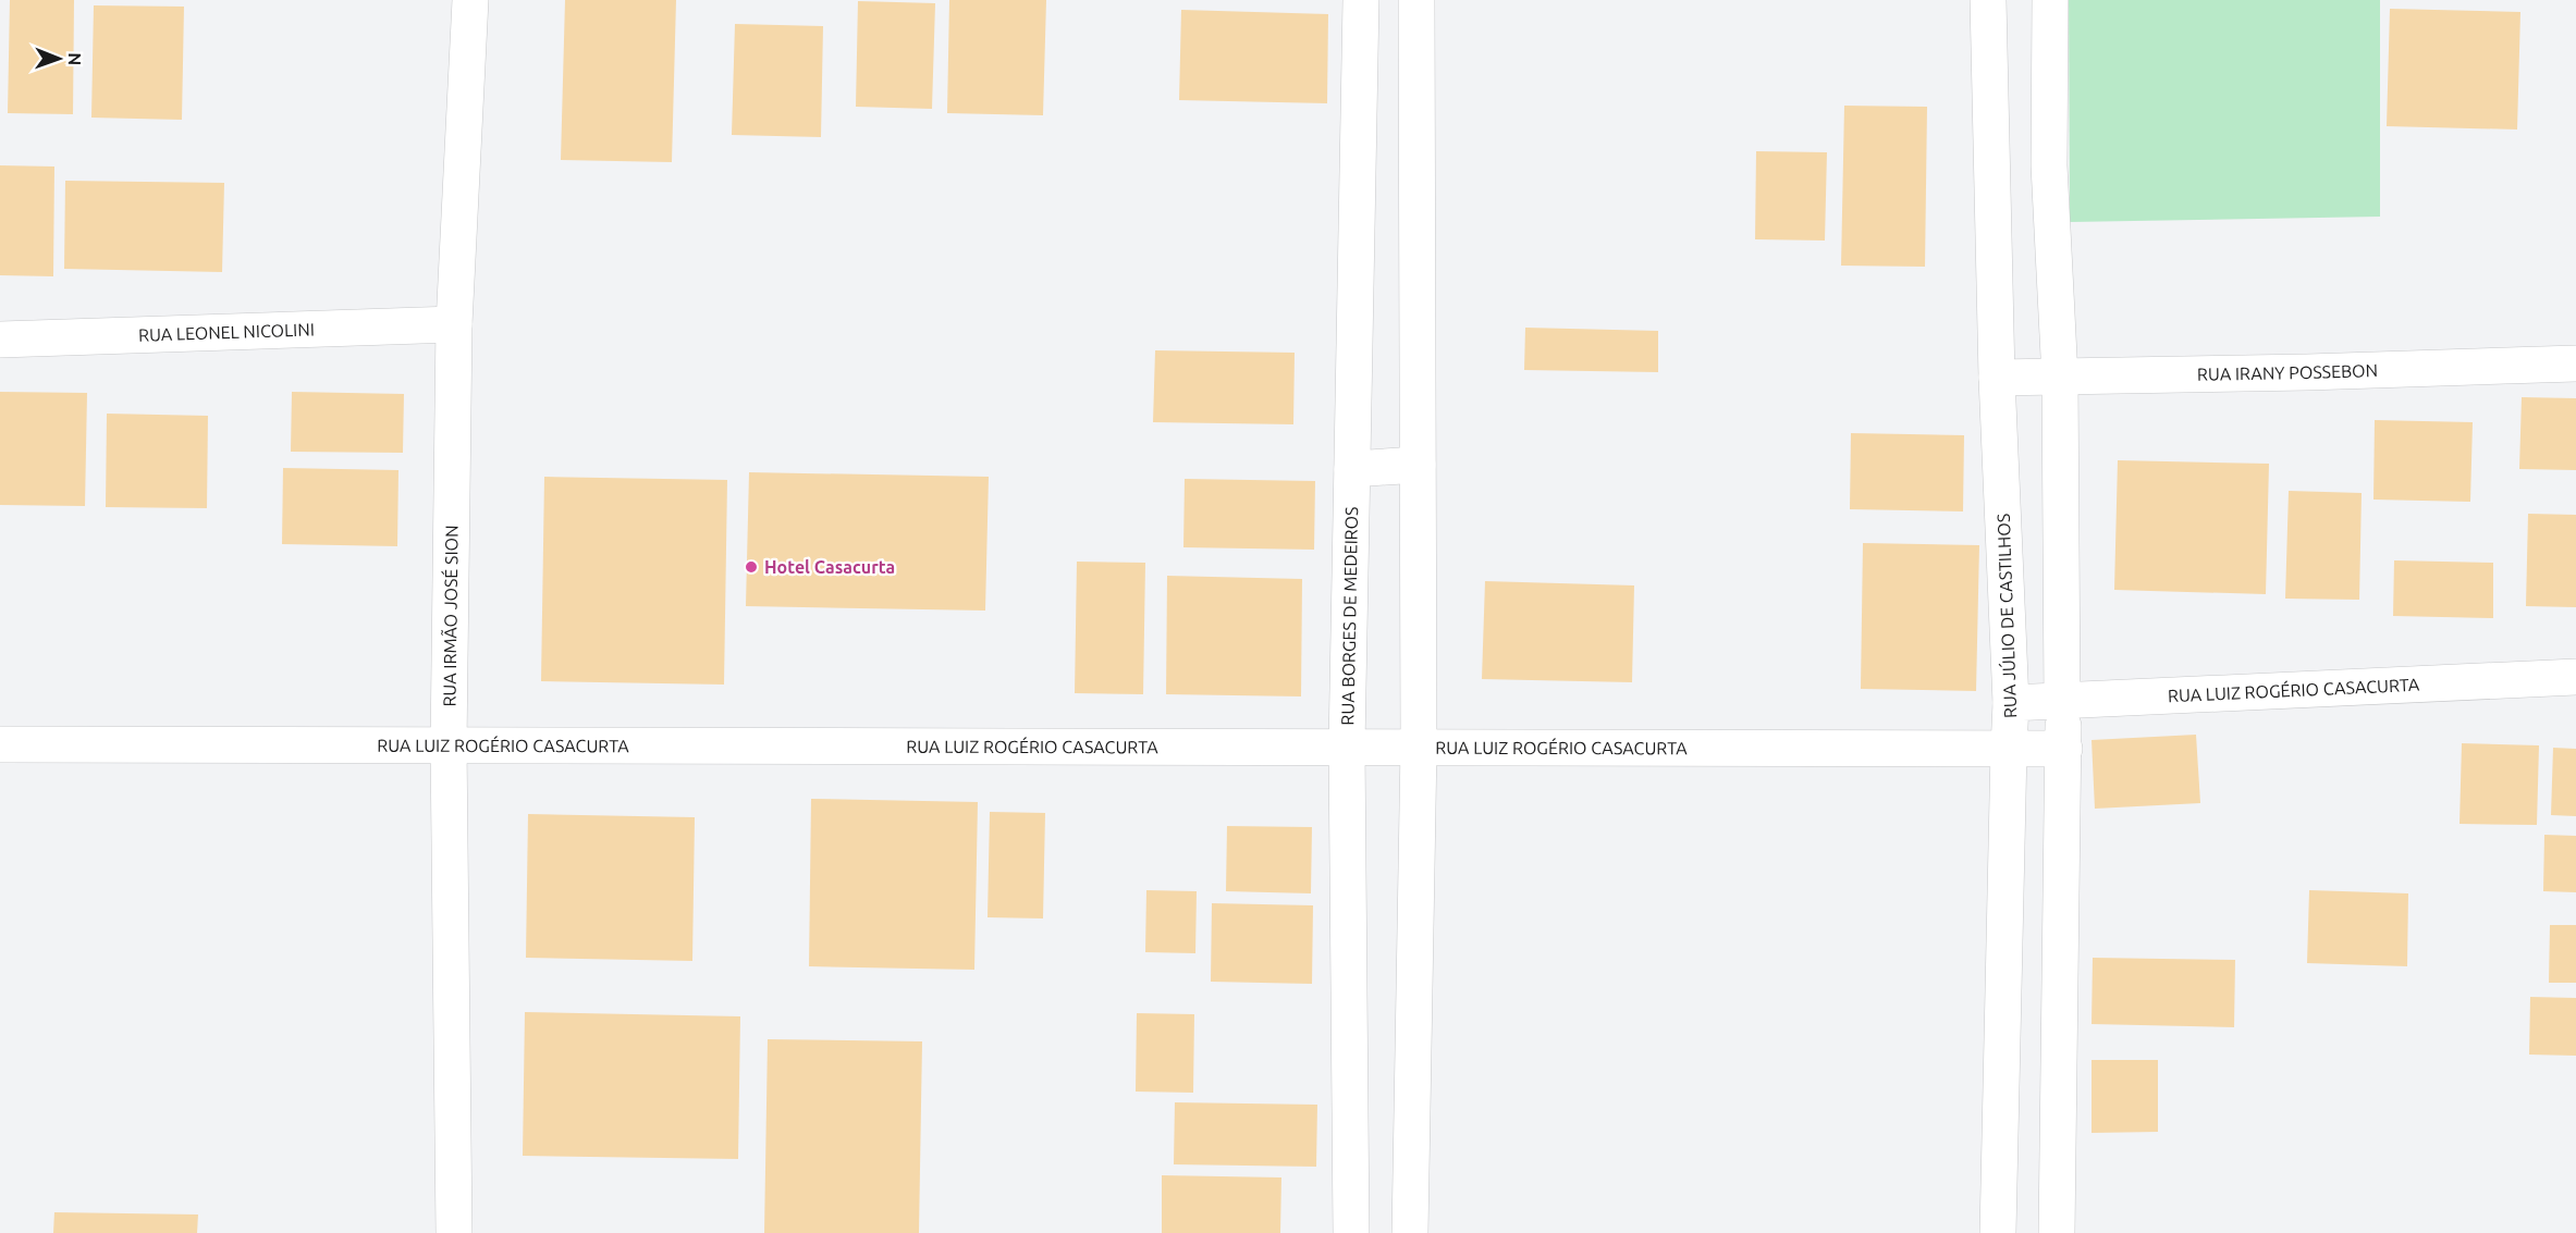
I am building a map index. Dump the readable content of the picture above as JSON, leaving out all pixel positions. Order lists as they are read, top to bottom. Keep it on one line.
{"streets":{"street":["RUA LEONEL NICOLINI","RUA IRANY POSSEBON","RUA IRMÃO JOSÉ SION","RUA BORGES DE MEDEIROS","RUA JÚLIO DE CASTILHOS","RUA LUIZ ROGÉRIO CASACURTA"]},"crossings":[["RUA LEONEL NICOLINI","RUA IRMÃO JOSÉ SION"],["RUA IRANY POSSEBON","RUA JÚLIO DE CASTILHOS"],["RUA IRMÃO JOSÉ SION","RUA LUIZ ROGÉRIO CASACURTA"],["RUA BORGES DE MEDEIROS","RUA LUIZ ROGÉRIO CASACURTA"],["RUA JÚLIO DE CASTILHOS","RUA LUIZ ROGÉRIO CASACURTA"]],"places":["Hotel Casacurta"],"north":"right"}
